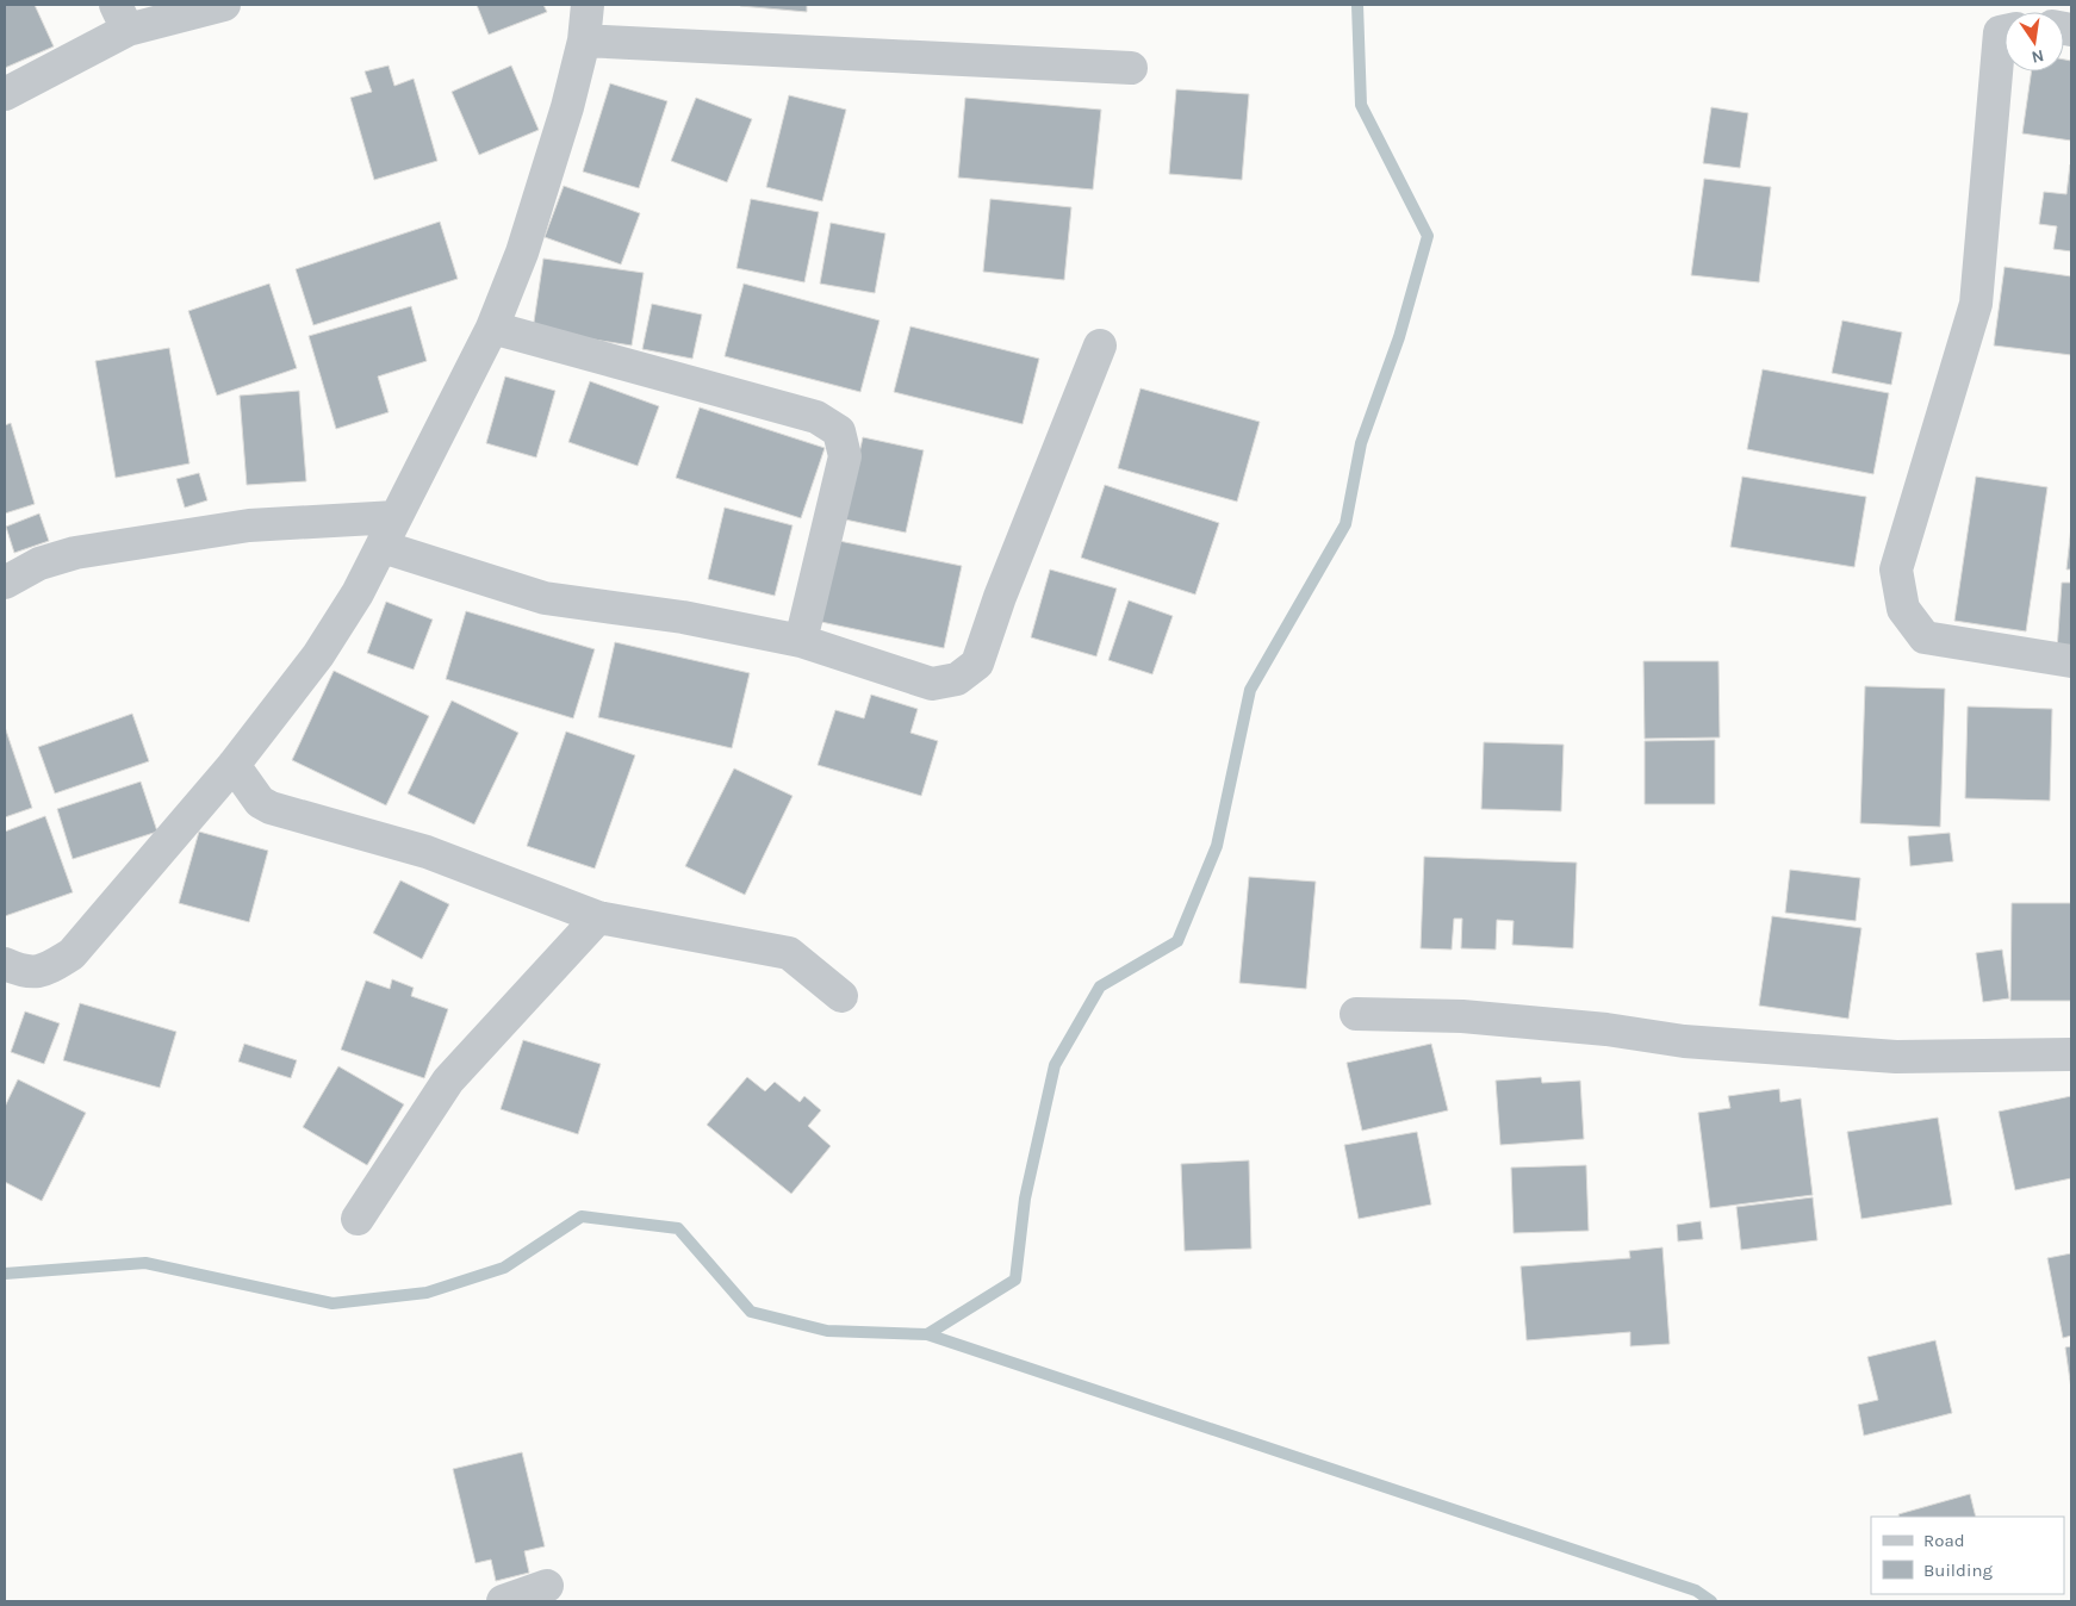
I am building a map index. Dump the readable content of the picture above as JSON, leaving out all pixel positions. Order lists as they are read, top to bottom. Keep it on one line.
{"legend":["Road","Building"],"north":"bottom"}
